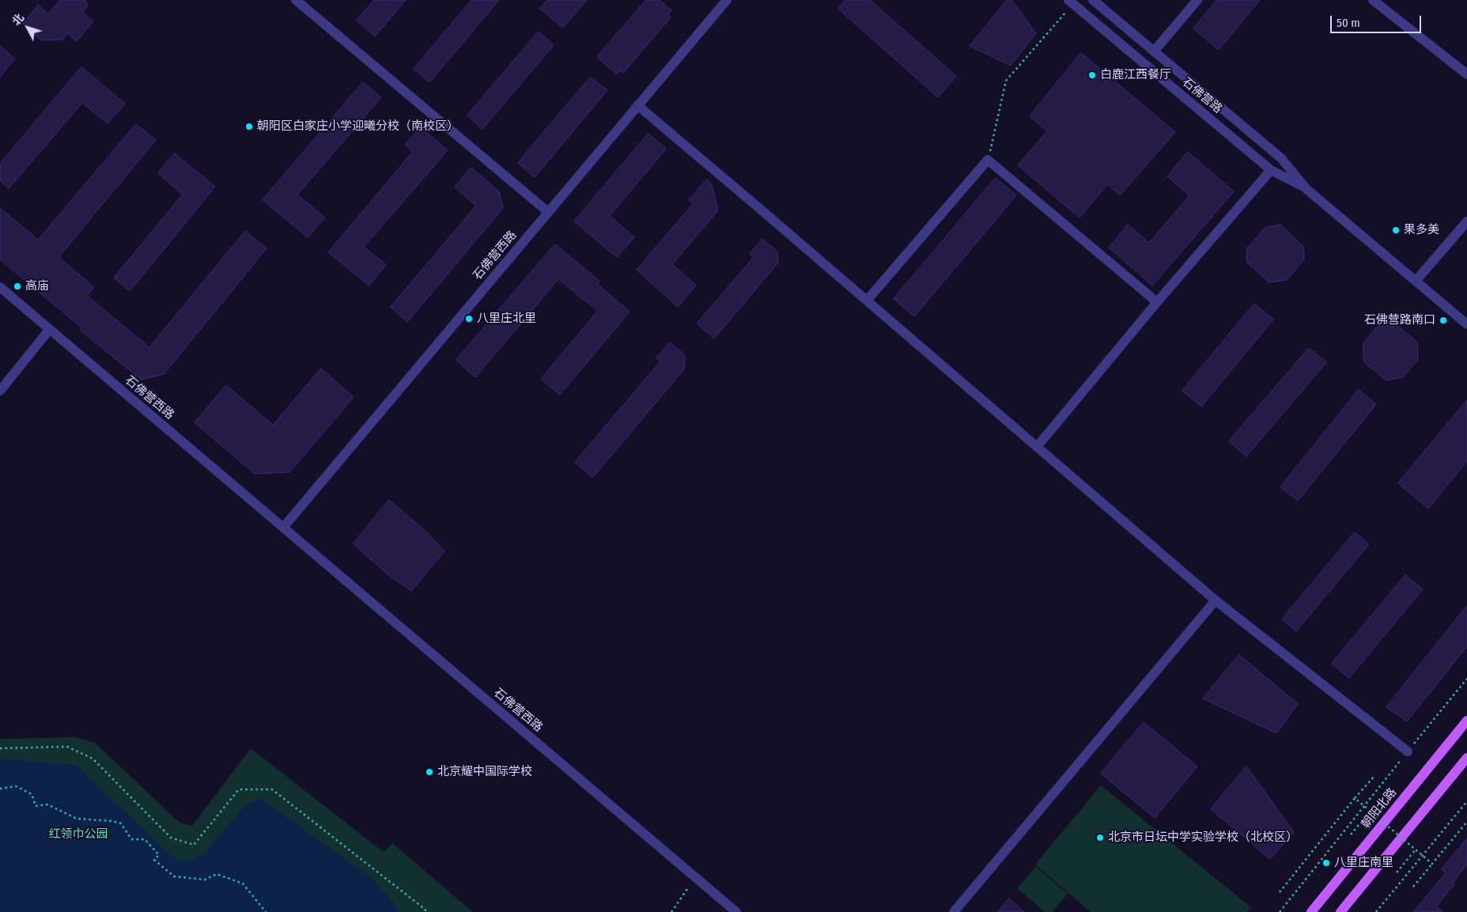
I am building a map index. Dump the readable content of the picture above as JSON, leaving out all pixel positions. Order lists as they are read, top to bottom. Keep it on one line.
{"streets":{"main road":["朝阳北路"],"street":["石佛营路","石佛营西路"]},"parks":["红领巾公园"],"places":["白鹿江西餐厅","朝阳区白家庄小学迎曦分校（南校区）","果多美","高庙","八里庄北里","石佛营路南口","北京耀中国际学校","北京市日坛中学实验学校（北校区）","八里庄南里"],"scale_bar":"50 m","north":"top left"}
